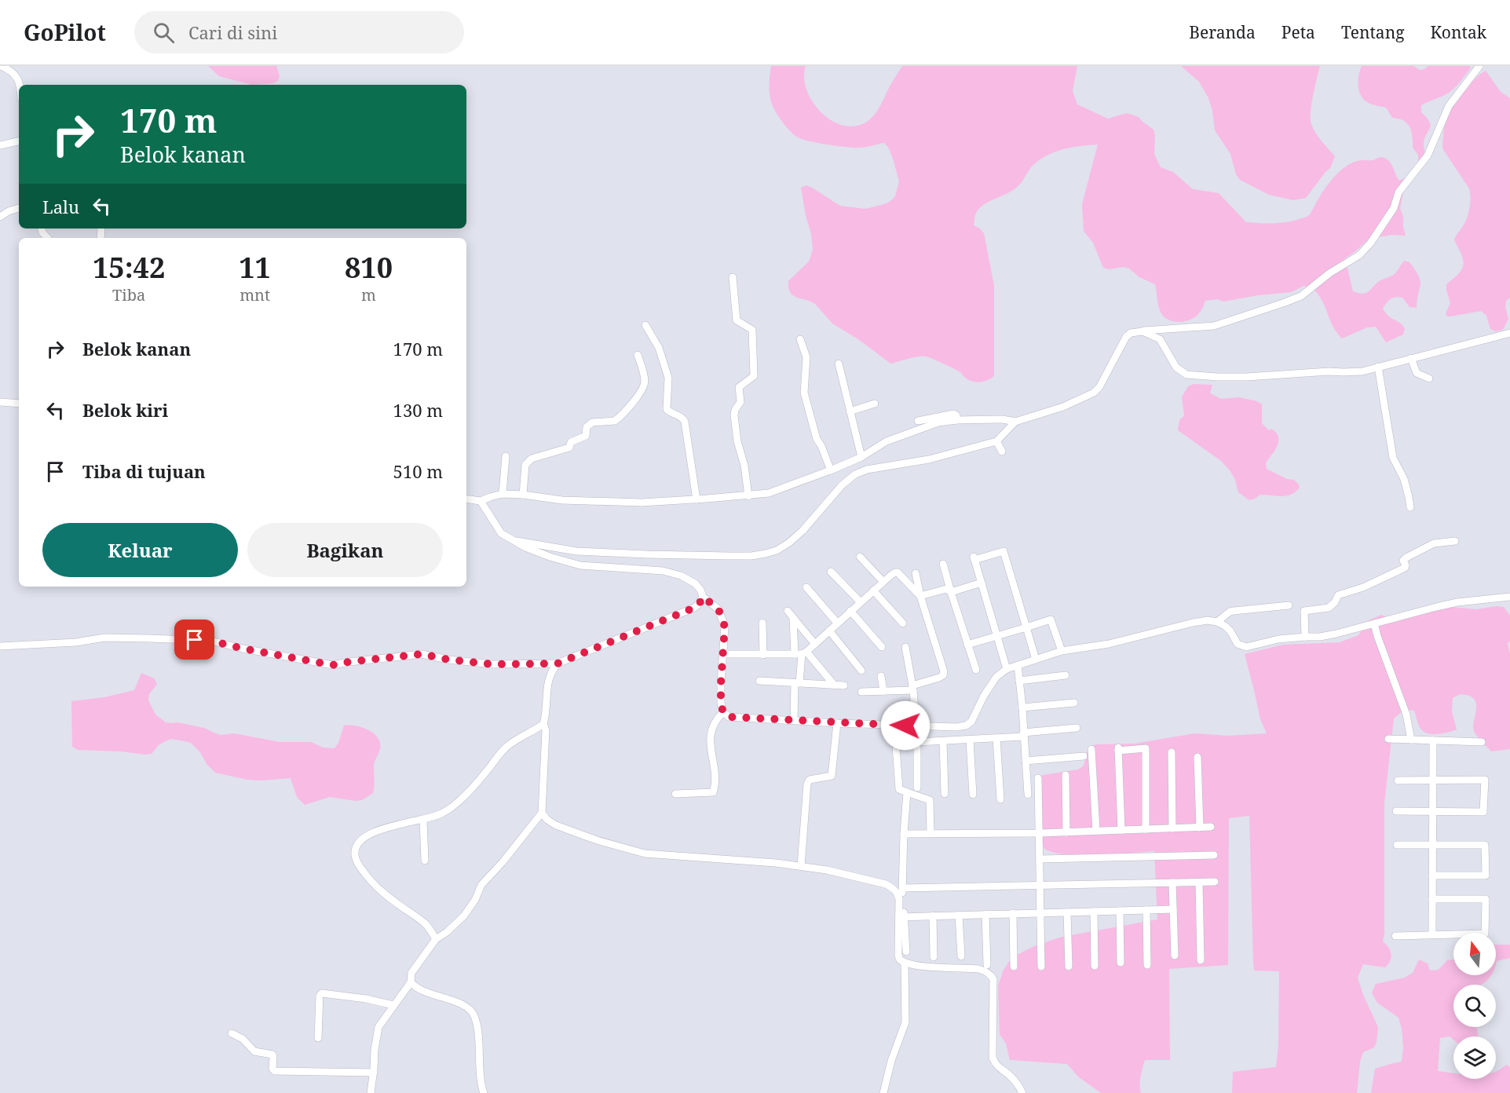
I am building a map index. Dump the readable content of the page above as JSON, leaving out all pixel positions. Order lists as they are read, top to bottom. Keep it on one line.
{"north":"top","page":{"header":"GoPilot","search":"Cari di sini","nav":["Beranda","Peta","Tentang","Kontak"],"turn":["170 m","Belok kanan"],"then":"Lalu","eta":["15:42","Tiba","11","mnt","810","m"],"list":[{"name":"Belok kanan","value":"170 m"},{"name":"Belok kiri","value":"130 m"},{"name":"Tiba di tujuan","value":"510 m"}],"buttons":["Keluar","Bagikan"]}}
